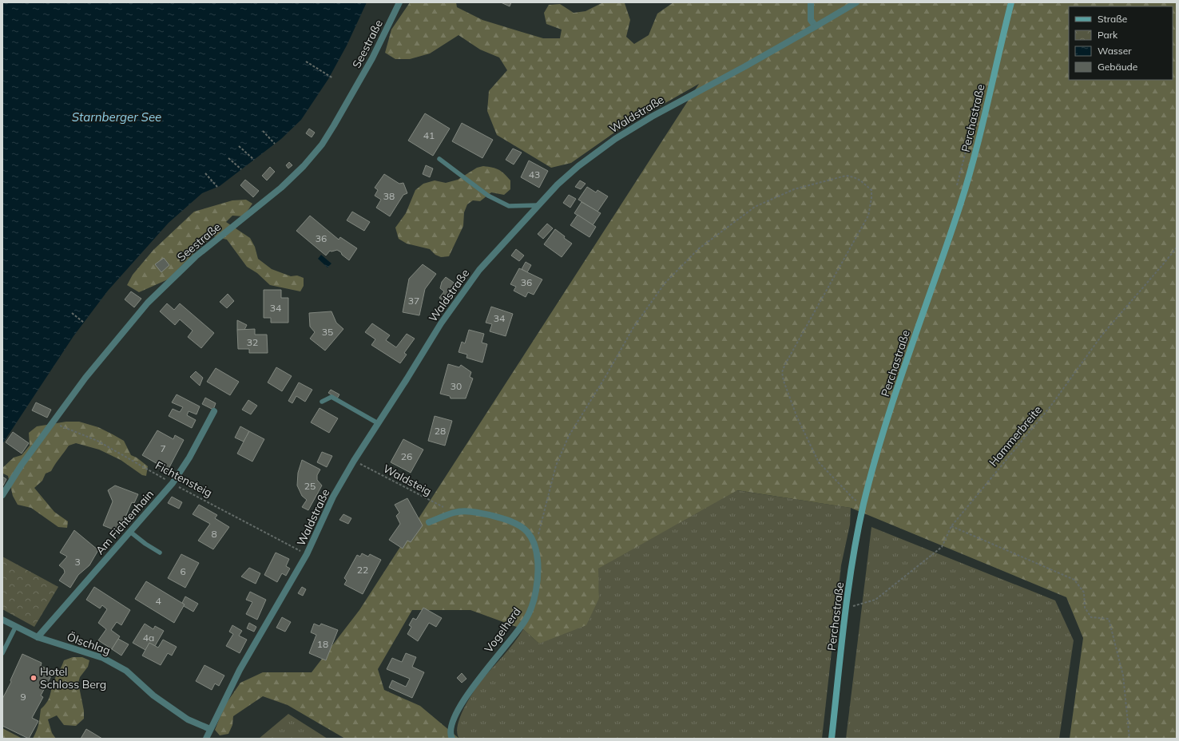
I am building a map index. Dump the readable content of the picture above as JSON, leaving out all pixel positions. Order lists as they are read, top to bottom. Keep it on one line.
{"streets":{"main road":["Perchastraße"],"street":["Seestraße","Waldstraße","Am Fichtenhain","Vogelherd","Ölschlag"],"path":["Hammerbreite","Fichtensteig","Waldsteig"]},"crossings":[["Seestraße","Fichtensteig"],["Waldstraße","Fichtensteig"],["Waldstraße","Waldsteig"],["Waldstraße","Ölschlag"],["Perchastraße","Hammerbreite"],["Fichtensteig","Am Fichtenhain"],["Waldsteig","Vogelherd"],["Am Fichtenhain","Ölschlag"]],"water":["Starnberger See"],"places":["Hotel Schloss Berg"],"house_numbers":["41","43","38","36","36","37","34","34","35","32","30","28","7","26","25","8","3","22","6","4","4a","18","9"],"legend":["Straße","Park","Wasser","Gebäude"]}
